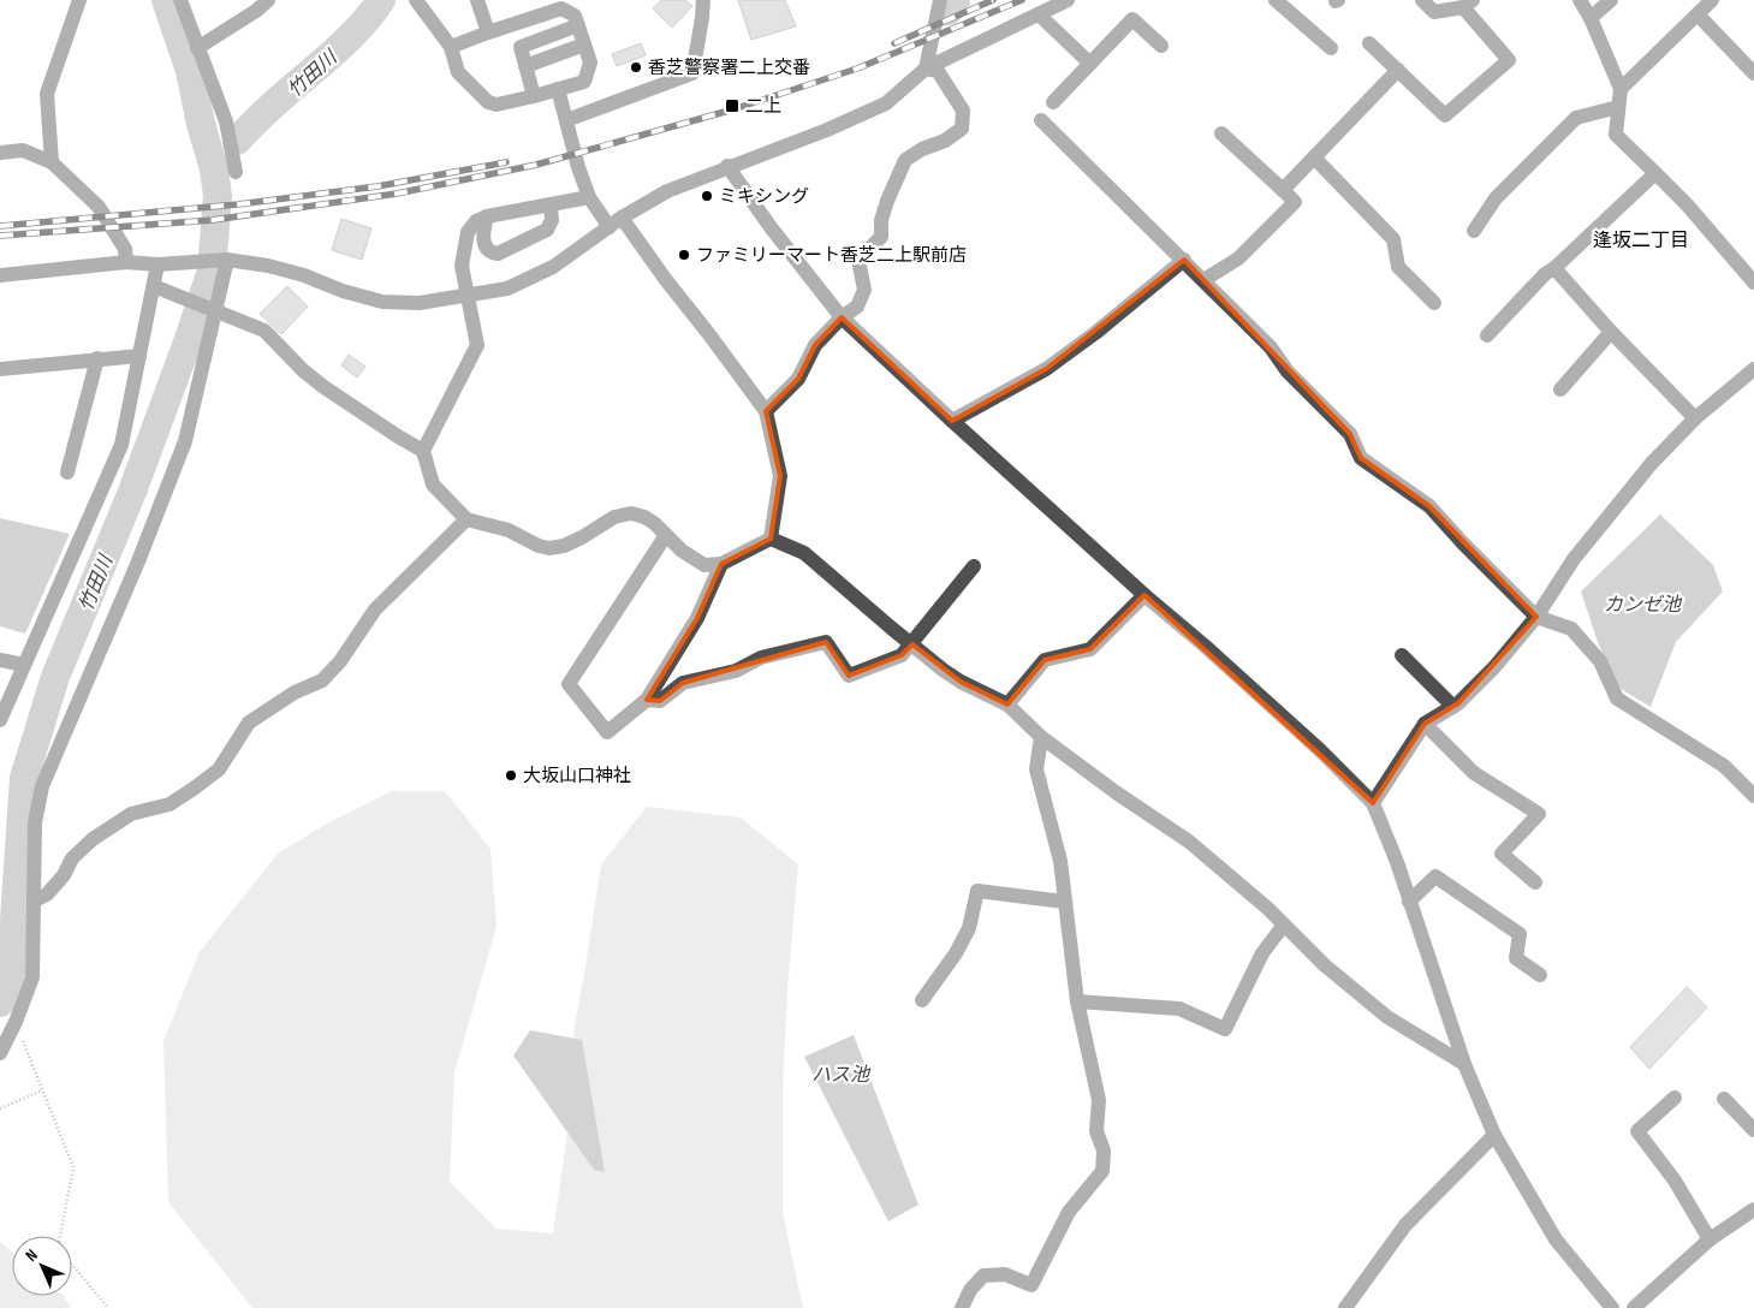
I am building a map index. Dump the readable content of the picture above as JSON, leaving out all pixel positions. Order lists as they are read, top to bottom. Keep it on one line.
{"districts":["逢坂二丁目"],"water":["竹田川","カンゼ池","ハス池"],"places":{"other":["香芝警察署二上交番","ミキシング","ファミリーマート香芝二上駅前店","大坂山口神社"],"transit":["二上"]},"north":"top left"}
